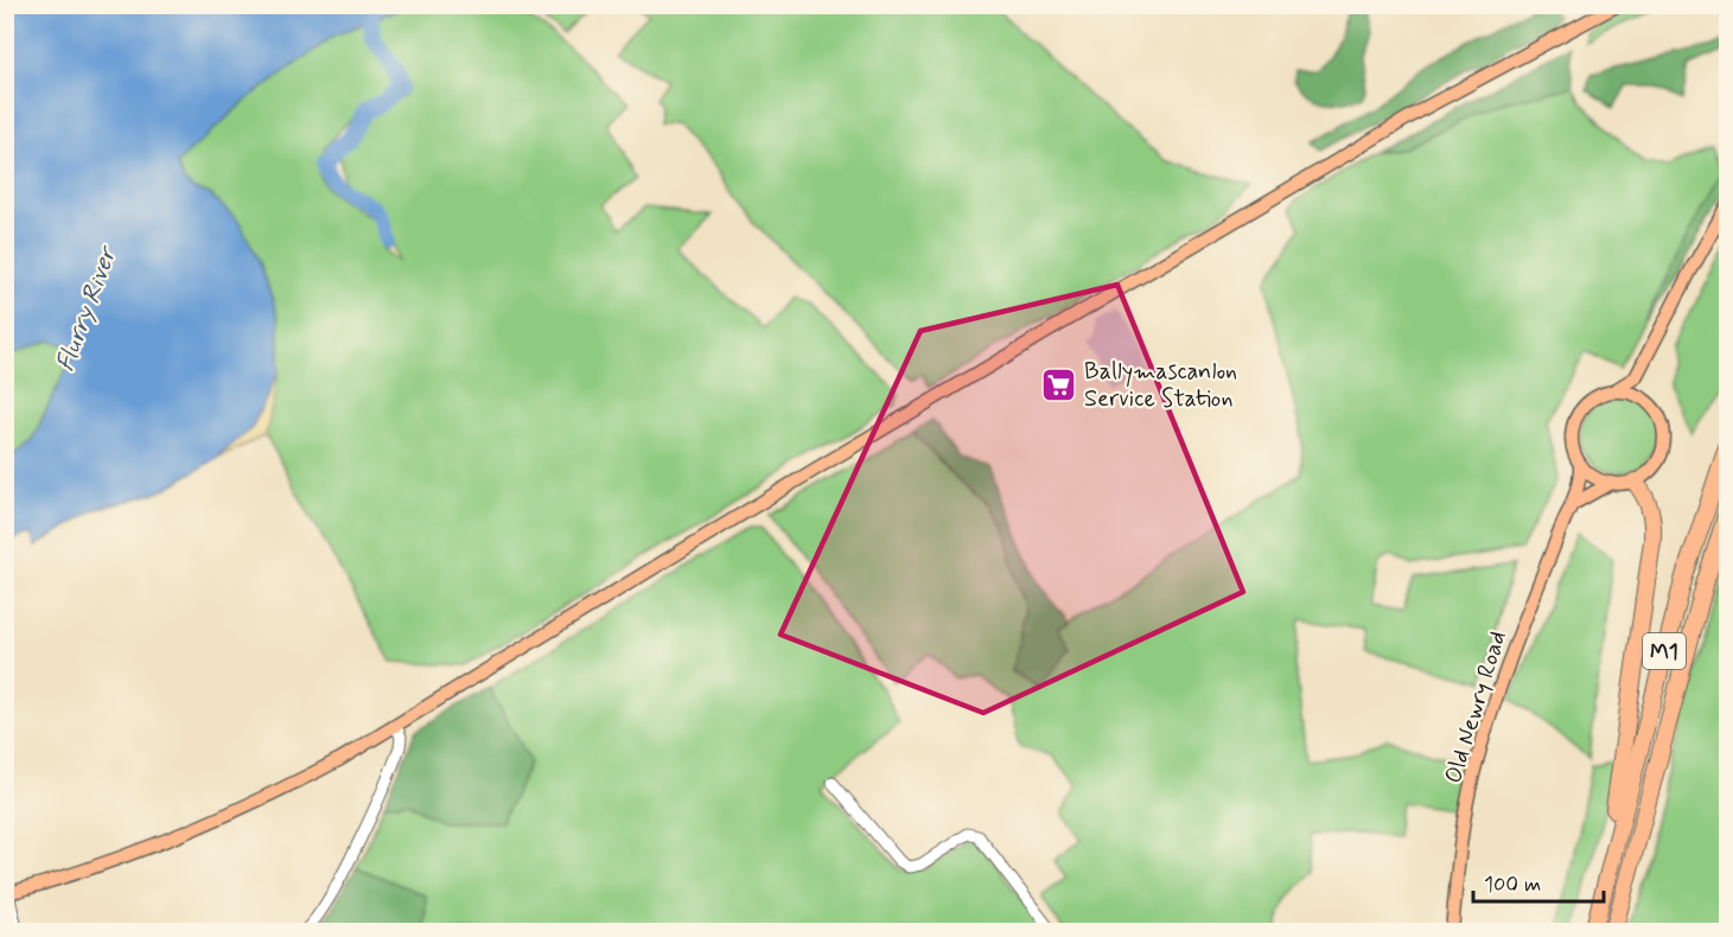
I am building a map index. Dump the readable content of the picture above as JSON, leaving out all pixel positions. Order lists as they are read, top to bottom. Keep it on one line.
{"streets":{"highway":["M1"],"main road":["Old Newry Road"]},"water":["Flurry River"],"places":{"supermarket":["Ballymascanlon Service Station"]},"scale_bar":"100 m"}
